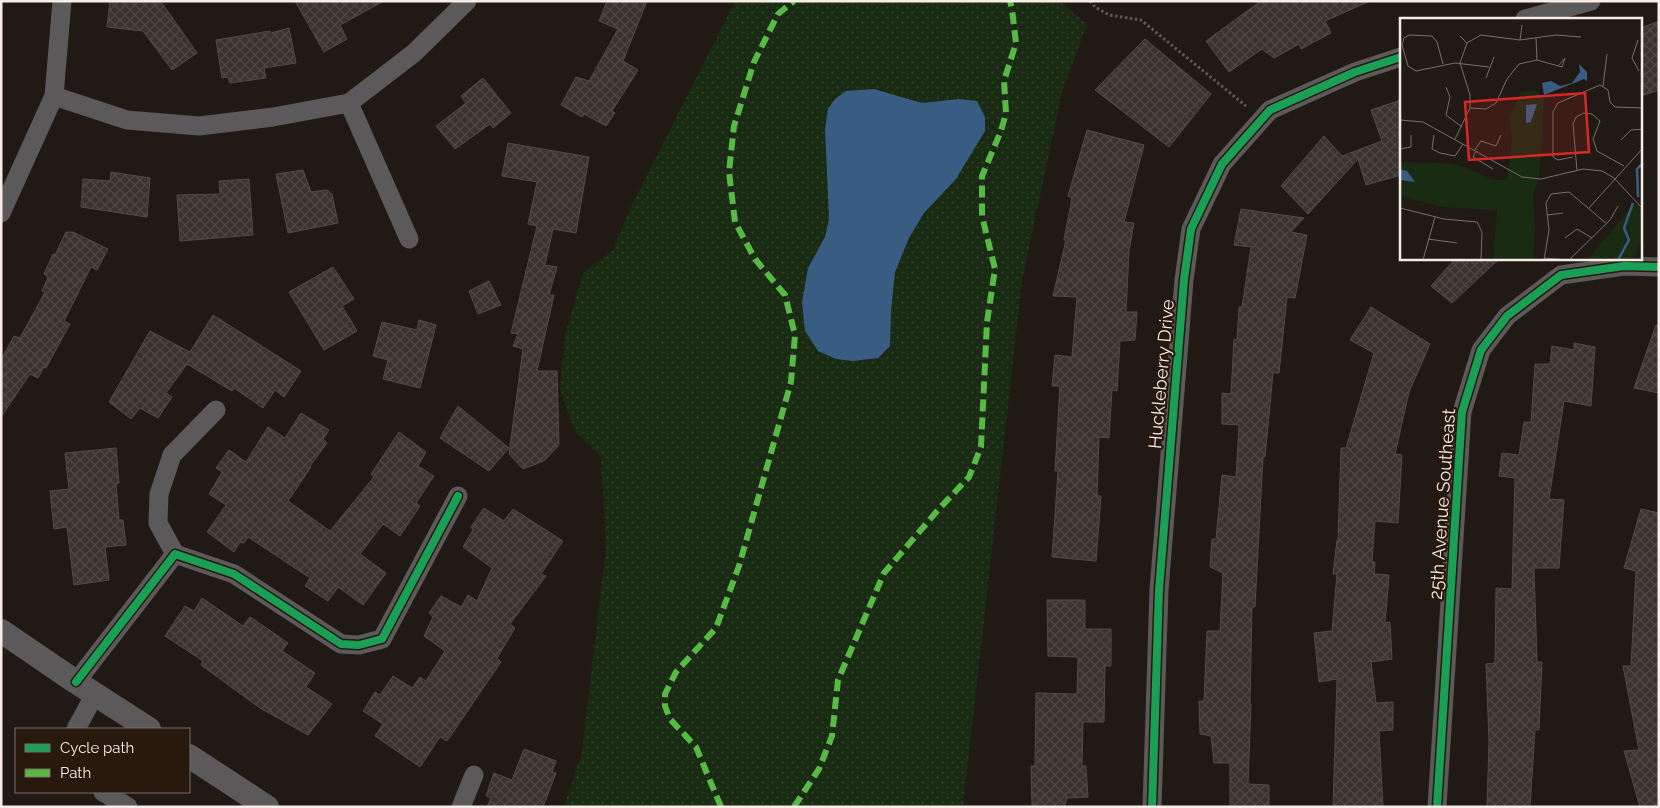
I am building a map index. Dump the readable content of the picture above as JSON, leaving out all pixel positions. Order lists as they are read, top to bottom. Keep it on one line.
{"streets":{"street":["Huckleberry Drive","25th Avenue Southeast"]},"legend":["Cycle path","Path"]}
